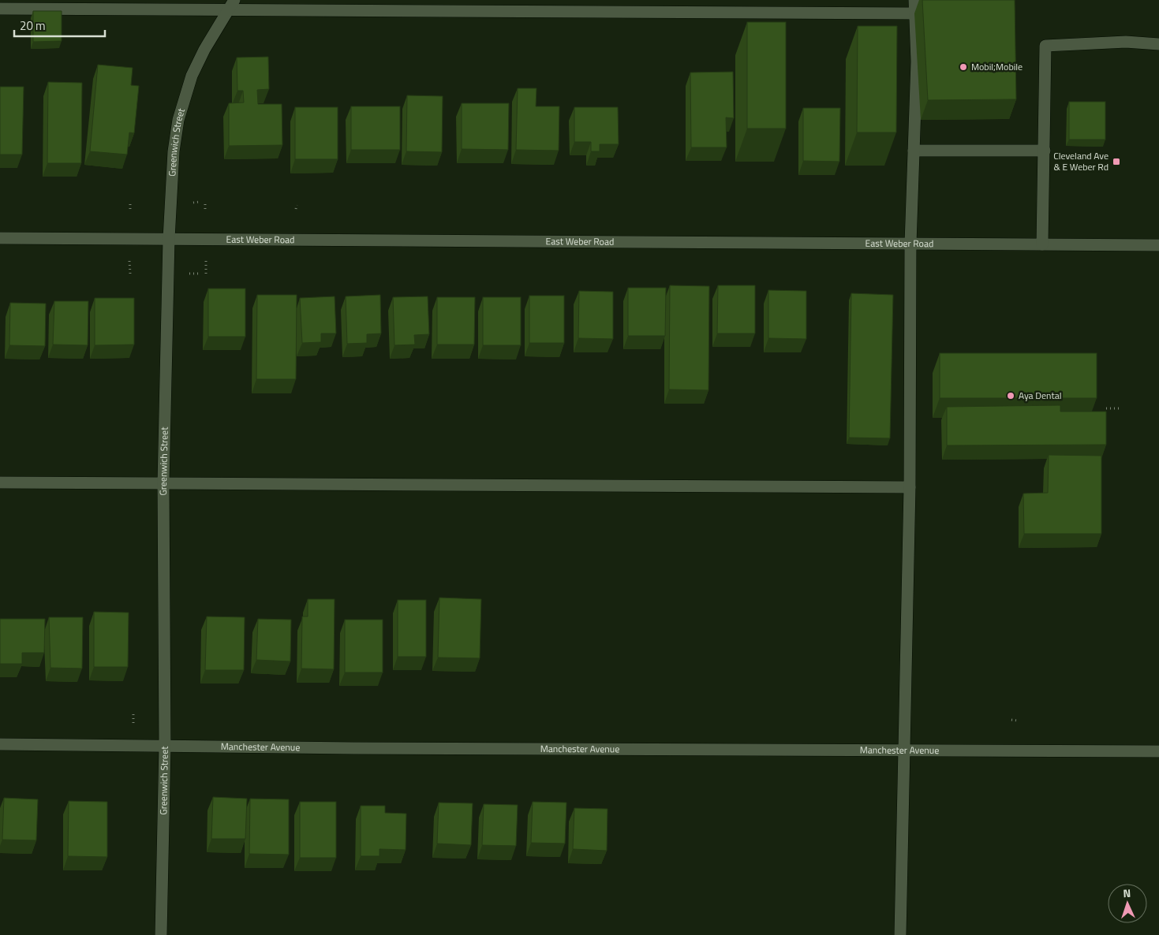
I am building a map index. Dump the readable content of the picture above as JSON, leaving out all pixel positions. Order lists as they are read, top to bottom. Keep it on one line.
{"streets":{"street":["Greenwich Street","East Weber Road","Manchester Avenue"]},"crossings":[["Greenwich Street","East Weber Road"],["Greenwich Street","Manchester Avenue"]],"places":{"other":["Mobil;Mobile","Aya Dental"],"transit":["Cleveland Ave & E Weber Rd"]},"scale_bar":"20 m","north":"top"}
